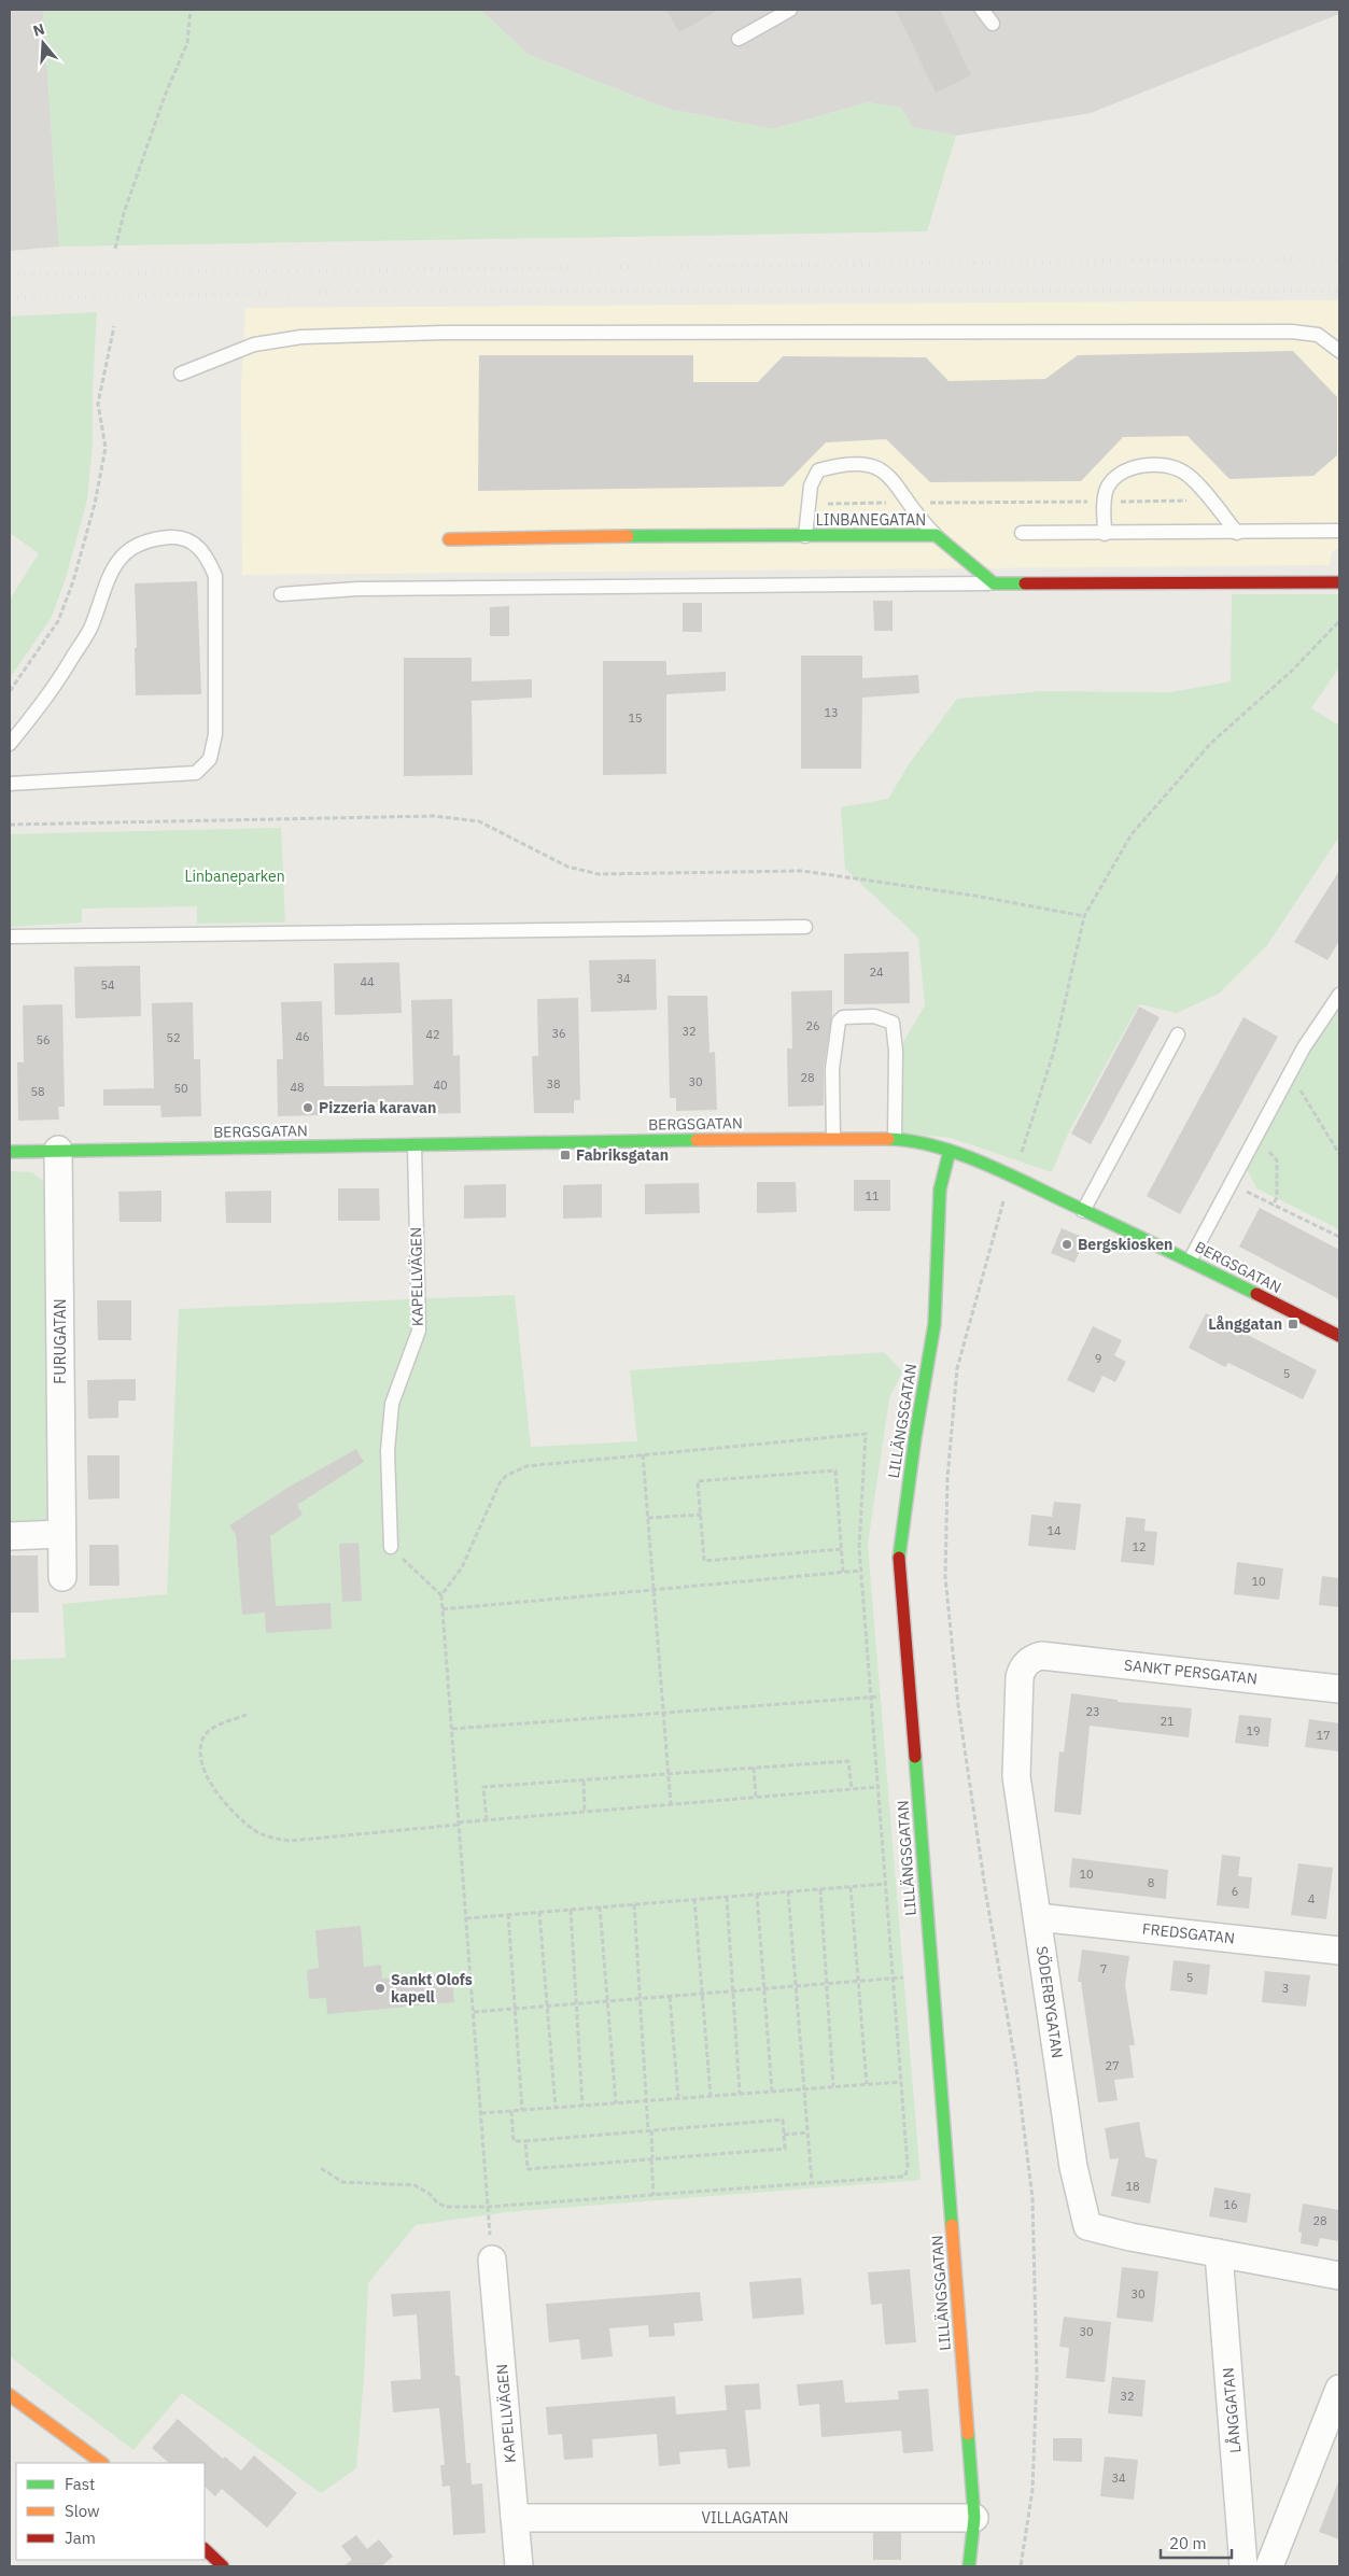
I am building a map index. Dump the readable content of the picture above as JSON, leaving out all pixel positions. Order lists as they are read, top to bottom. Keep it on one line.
{"streets":{"street":["LINBANEGATAN","BERGSGATAN","KAPELLVÄGEN","FURUGATAN","LILLÄNGSGATAN","SANKT PERSGATAN","FREDSGATAN","SÖDERBYGATAN","LÅNGGATAN","VILLAGATAN"]},"crossings":[["BERGSGATAN","KAPELLVÄGEN"],["BERGSGATAN","FURUGATAN"],["BERGSGATAN","LILLÄNGSGATAN"],["KAPELLVÄGEN","VILLAGATAN"],["LILLÄNGSGATAN","VILLAGATAN"],["SANKT PERSGATAN","SÖDERBYGATAN"],["FREDSGATAN","SÖDERBYGATAN"],["SÖDERBYGATAN","LÅNGGATAN"]],"parks":["Linbaneparken"],"places":{"other":["Pizzeria karavan","Bergskiosken","Sankt Olofs kapell"],"transit":["Fabriksgatan","Långgatan"]},"house_numbers":["13","15","24","34","44","54","26","32","36","42","46","52","56","28","30","38","40","48","50","58","11","9","5","14","12","10","23","21","19","17","10","8","6","4","7","5","3","27","18","16","28","30","30","32","34"],"legend":["Fast","Slow","Jam"],"scale_bar":"20 m","north":"top"}
